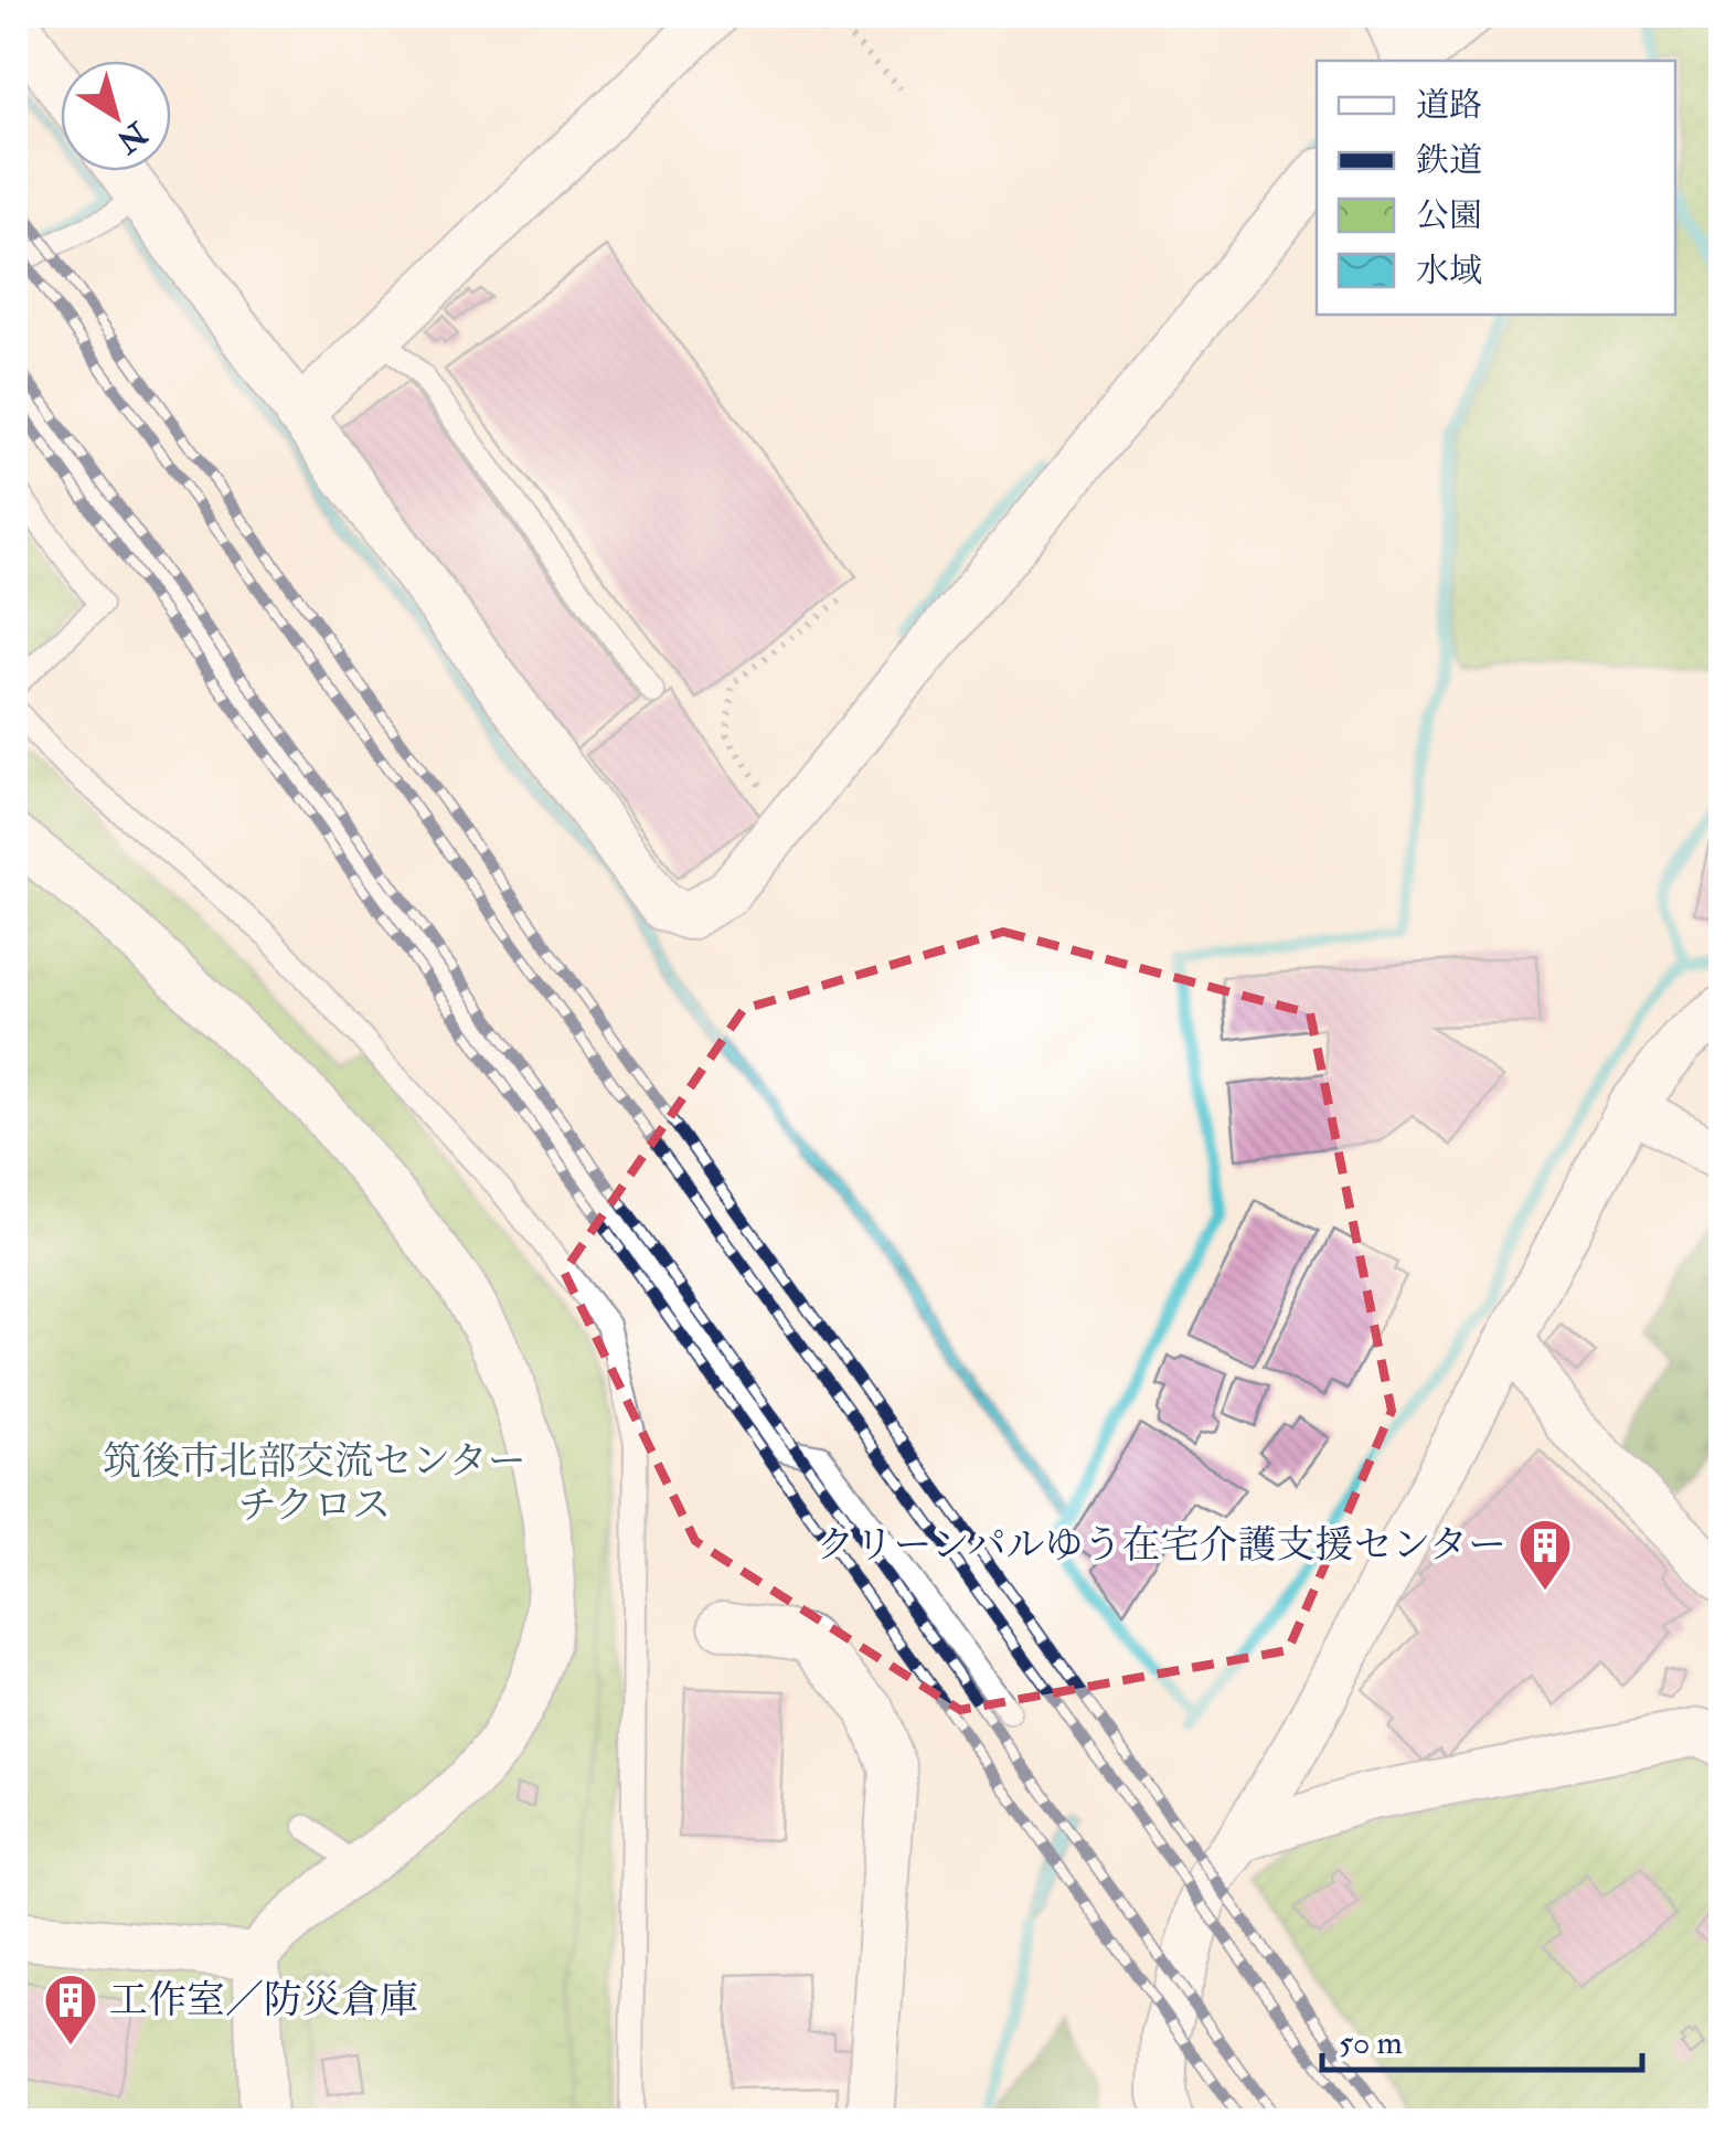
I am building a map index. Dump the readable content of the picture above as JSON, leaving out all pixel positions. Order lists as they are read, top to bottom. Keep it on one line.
{"parks":["筑後市北部交流センター チクロス"],"places":{"building":["クリーンパルゆう在宅介護支援センター","工作室／防災倉庫"]},"legend":["道路","鉄道","公園","水域"],"scale_bar":"50 m","north":"bottom right"}
